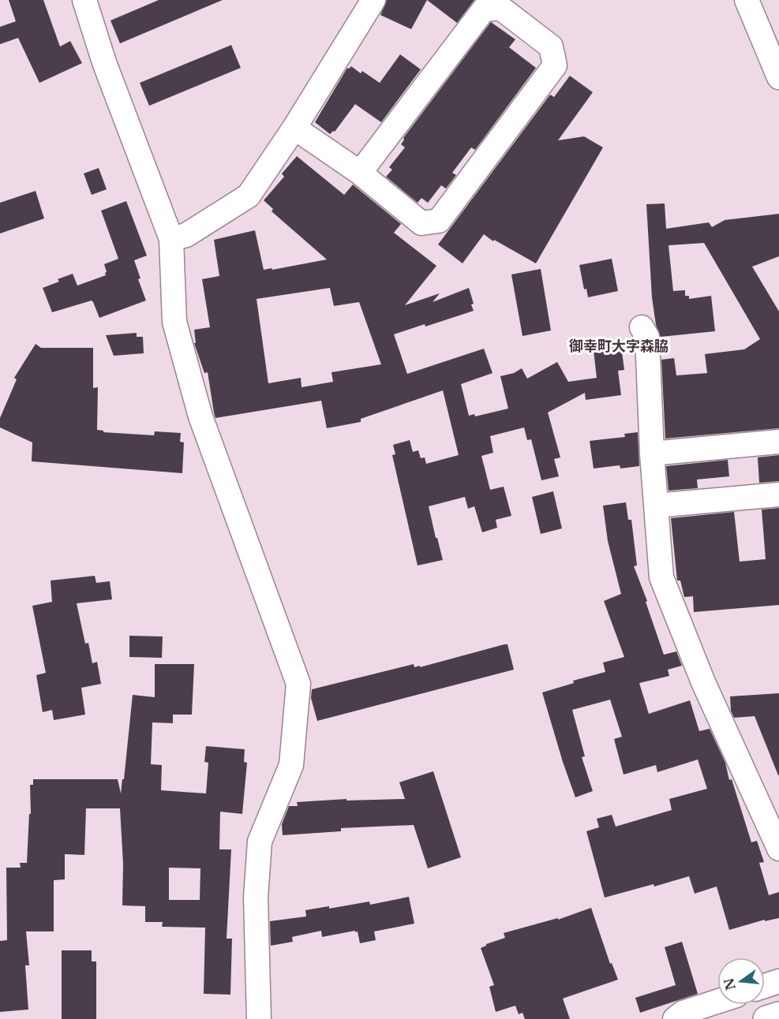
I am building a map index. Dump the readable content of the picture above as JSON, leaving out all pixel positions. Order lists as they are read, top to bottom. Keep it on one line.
{"districts":["御幸町大字森脇"],"north":"left"}
